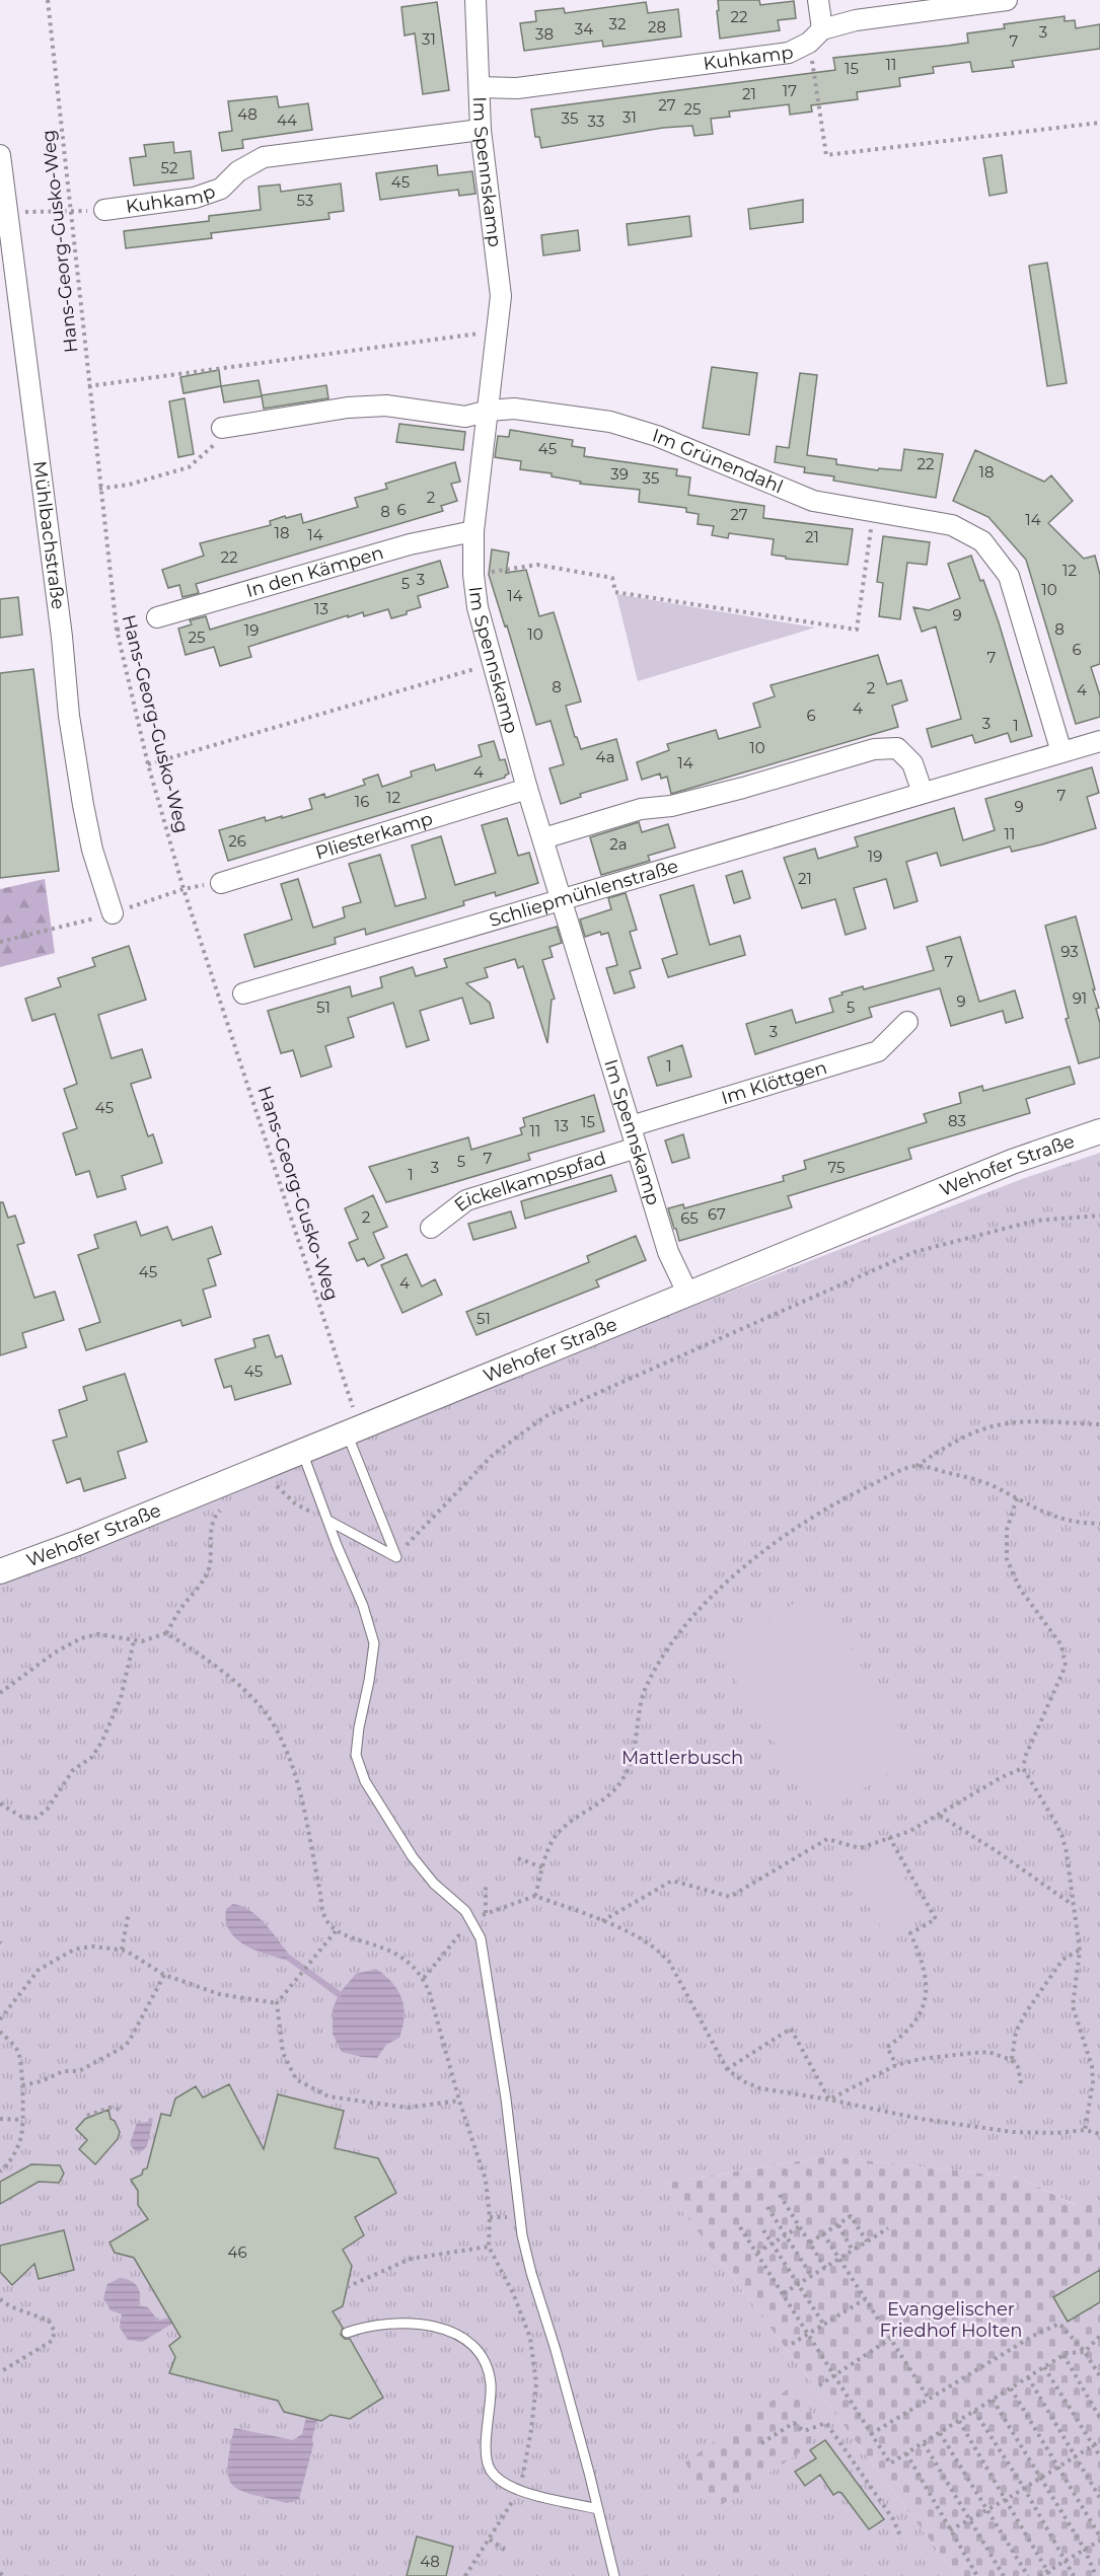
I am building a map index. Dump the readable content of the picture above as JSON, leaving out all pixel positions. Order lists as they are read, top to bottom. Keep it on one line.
{"streets":{"street":["Kuhkamp","Im Spennskamp","Im Grünendahl","Mühlbachstraße","In den Kämpen","Pliesterkamp","Schliepmühlenstraße","Im Klöttgen","Wehofer Straße","Eickelkampspfad"],"path":["Hans-Georg-Gusko-Weg"]},"crossings":[["Kuhkamp","Im Spennskamp"],["Im Spennskamp","Im Grünendahl"],["Im Spennskamp","In den Kämpen"],["Im Spennskamp","Pliesterkamp"],["Im Spennskamp","Schliepmühlenstraße"],["Im Spennskamp","Im Klöttgen"],["Im Spennskamp","Wehofer Straße"],["Im Spennskamp","Eickelkampspfad"],["Hans-Georg-Gusko-Weg","Wehofer Straße"],["Im Grünendahl","Schliepmühlenstraße"]],"parks":["Mattlerbusch","Evangelischer Friedhof Holten"],"house_numbers":["22","32","28","34","3","38","31","7","11","15","17","21","27","25","48","31","35","44","33","52","45","53","45","22","18","39","35","2","6","8","27","14","18","14","21","22","12","3","5","10","14","13","9","8","19","10","25","6","7","8","2","4","4","6","3","1","10","4a","14","4","7","12","16","9","11","26","2a","19","21","93","7","91","9","51","5","3","1","45","83","15","13","11","7","5","3","75","1","67","2","65","45","4","51","45","46","48"]}
